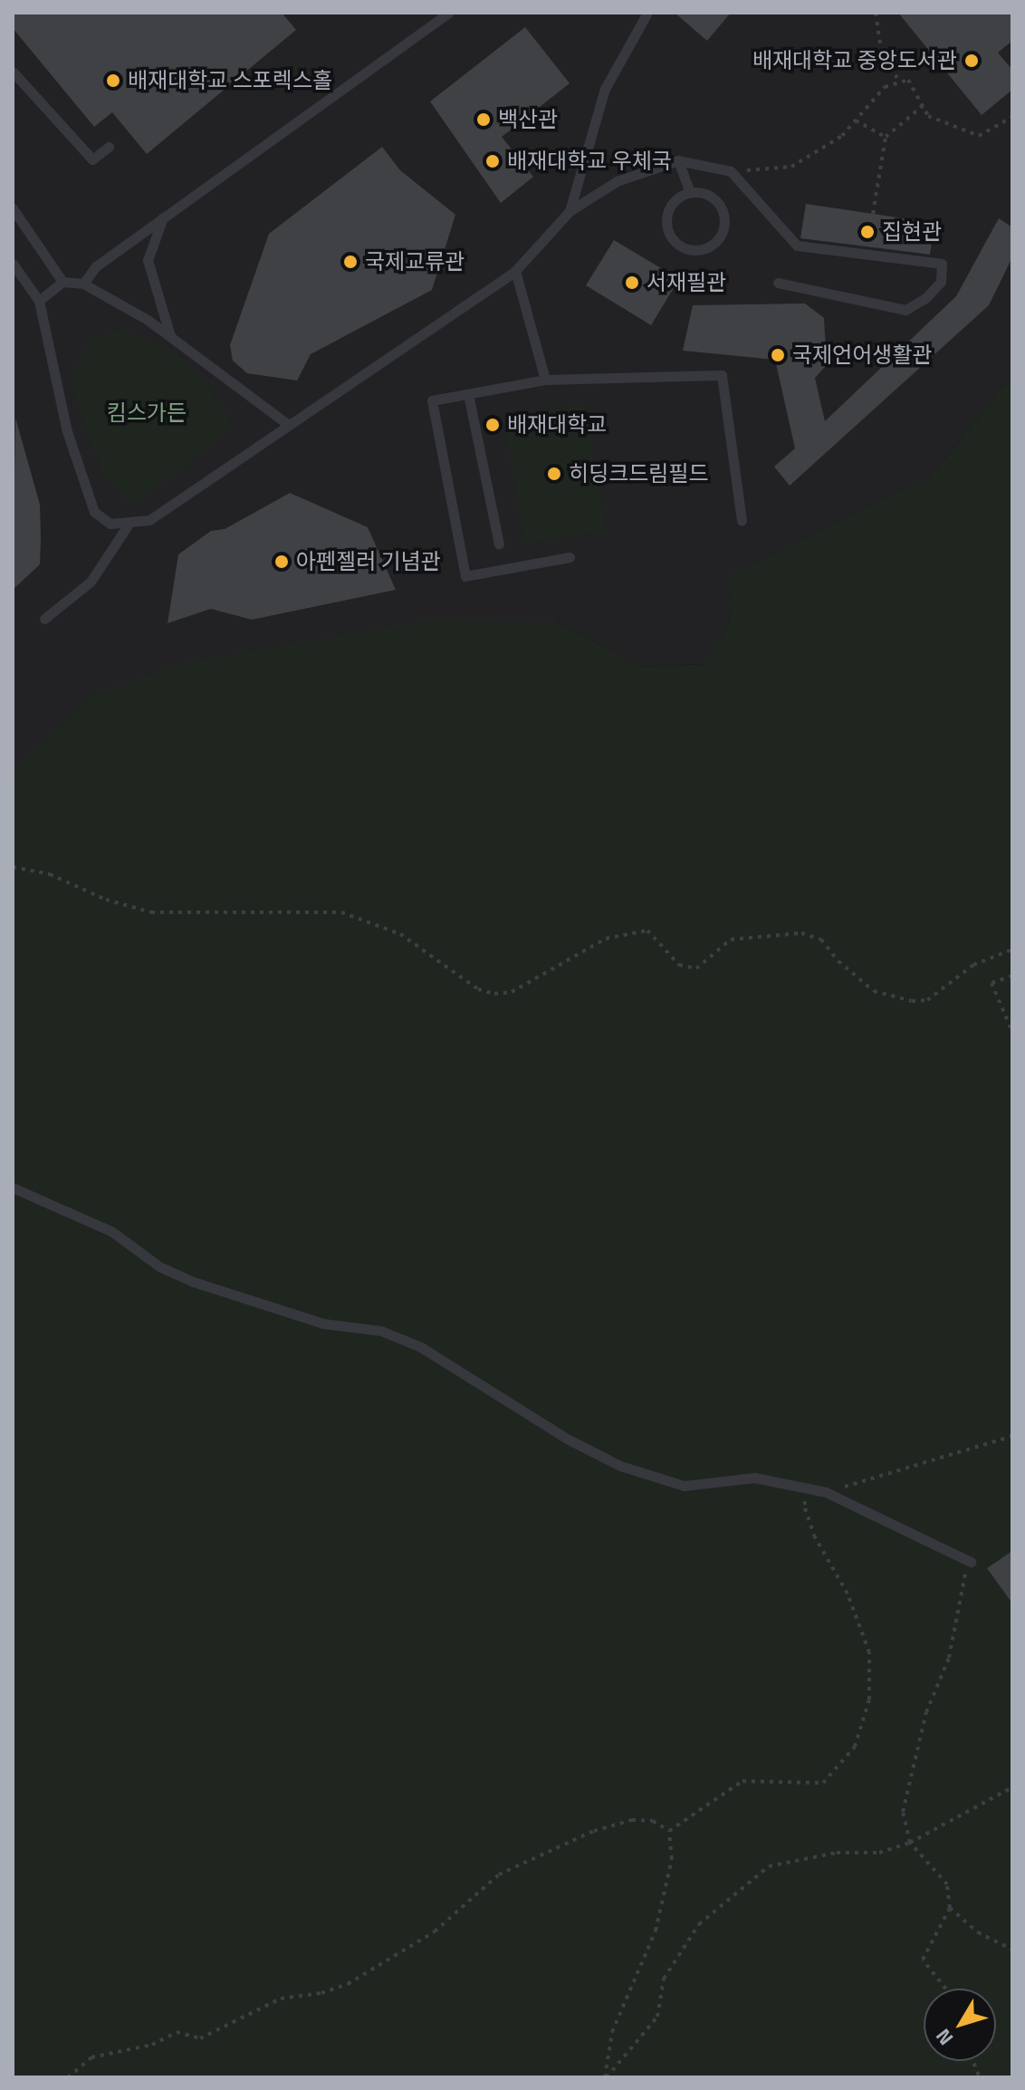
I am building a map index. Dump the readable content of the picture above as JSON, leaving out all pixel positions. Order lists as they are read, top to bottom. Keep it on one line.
{"parks":["킴스가든"],"places":["배재대학교 중앙도서관","배재대학교 스포렉스홀","백산관","배재대학교 우체국","집현관","국제교류관","서재필관","국제언어생활관","배재대학교","히딩크드림필드","아펜젤러 기념관"],"north":"bottom left"}
